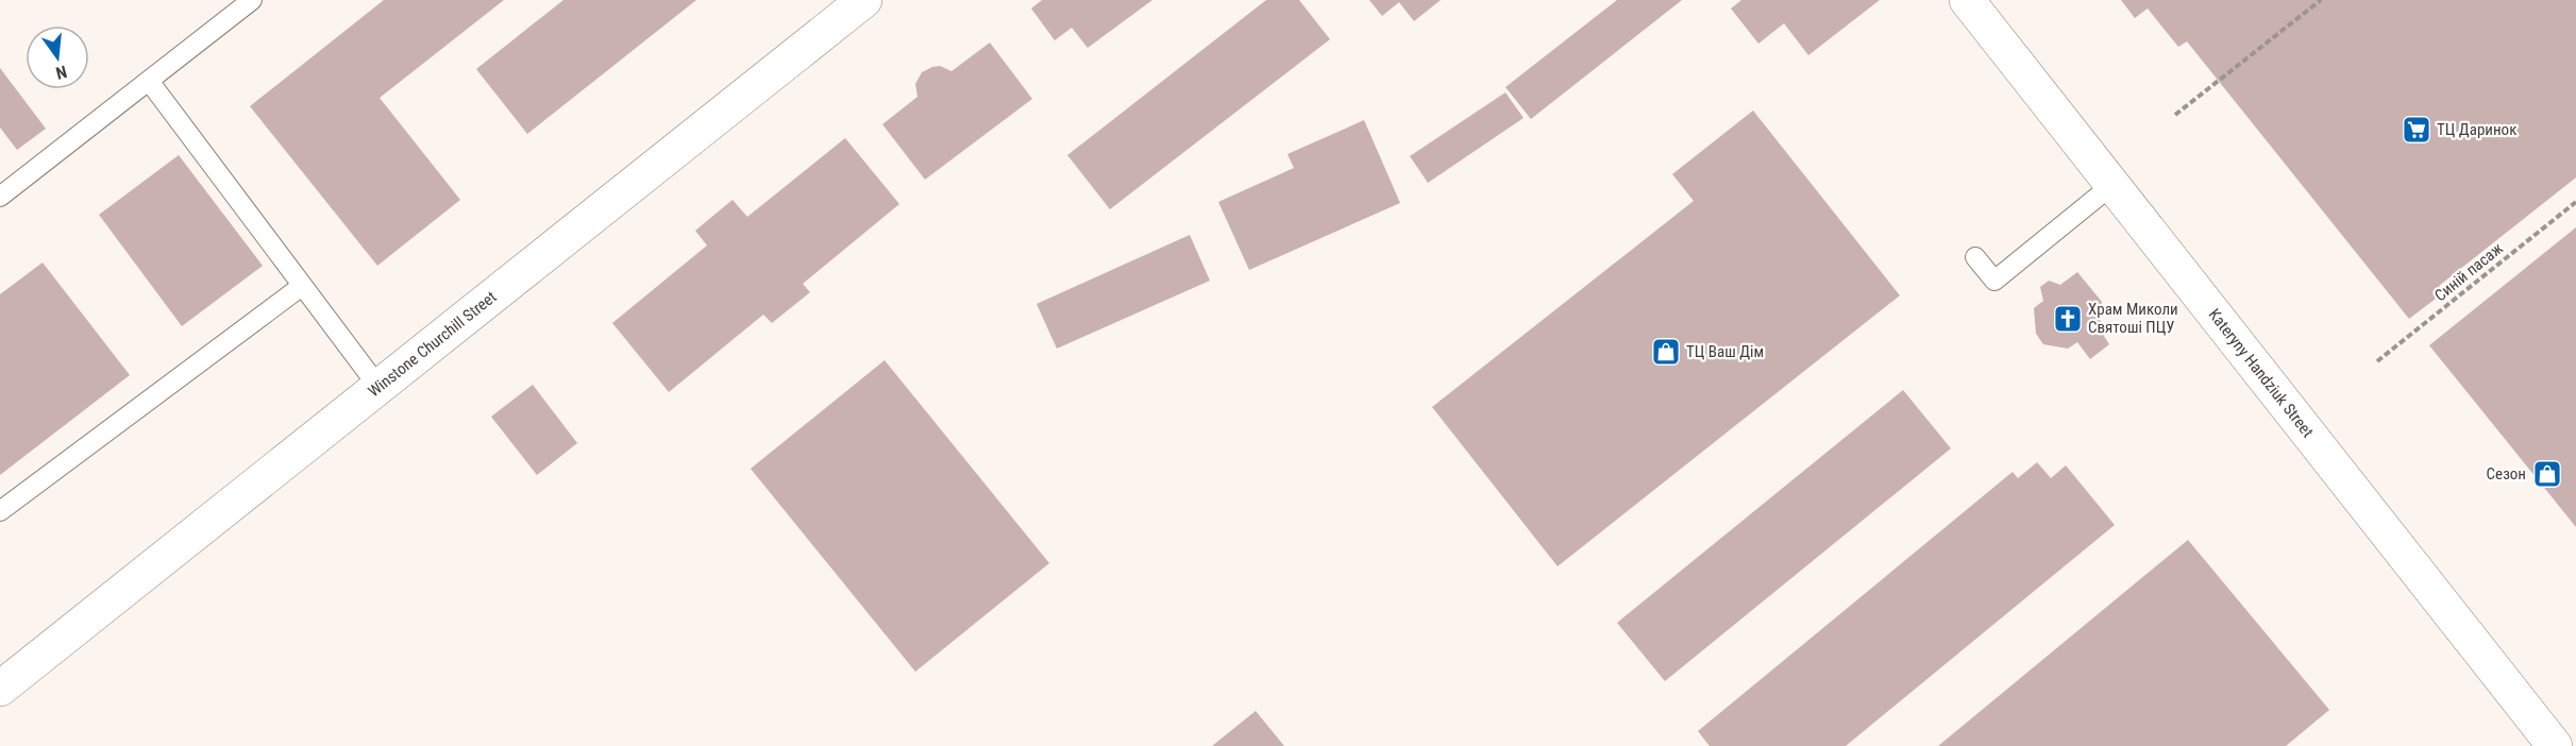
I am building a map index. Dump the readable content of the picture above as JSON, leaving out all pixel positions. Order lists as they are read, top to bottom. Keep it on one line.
{"streets":{"street":["Winstone Churchill Street","Kateryny Handziuk Street"],"path":["Синій пасаж"]},"places":{"supermarket":["ТЦ Даринок"],"church":["Храм Миколи Святоші ПЦУ"],"shop":["ТЦ Ваш Дім","Сезон"]},"north":"bottom"}
